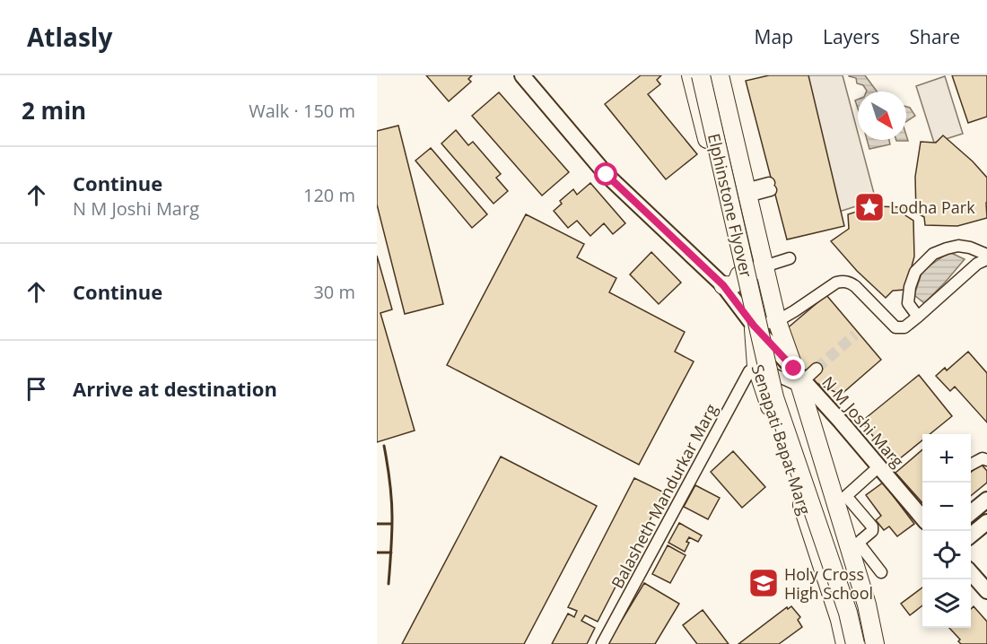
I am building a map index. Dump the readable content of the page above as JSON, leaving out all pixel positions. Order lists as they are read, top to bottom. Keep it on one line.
{"streets":{"main road":["Elphinstone Flyover","N M Joshi Marg","Senapati Bapat Marg"],"street":["Balasheth Mandurkar Marg"]},"crossings":[["N M Joshi Marg","Senapati Bapat Marg"],["Senapati Bapat Marg","Balasheth Mandurkar Marg"]],"places":{"place":["Lodha Park"],"school or university":["Holy Cross High School"]},"north":"bottom right","page":{"header":"Atlasly","nav":["Map","Layers","Share"],"heading":["2 min","Walk · 150 m"],"list":[["Continue","N M Joshi Marg","120 m"],["Continue","30 m"],"Arrive at destination"],"map_buttons":["+","−"]}}
